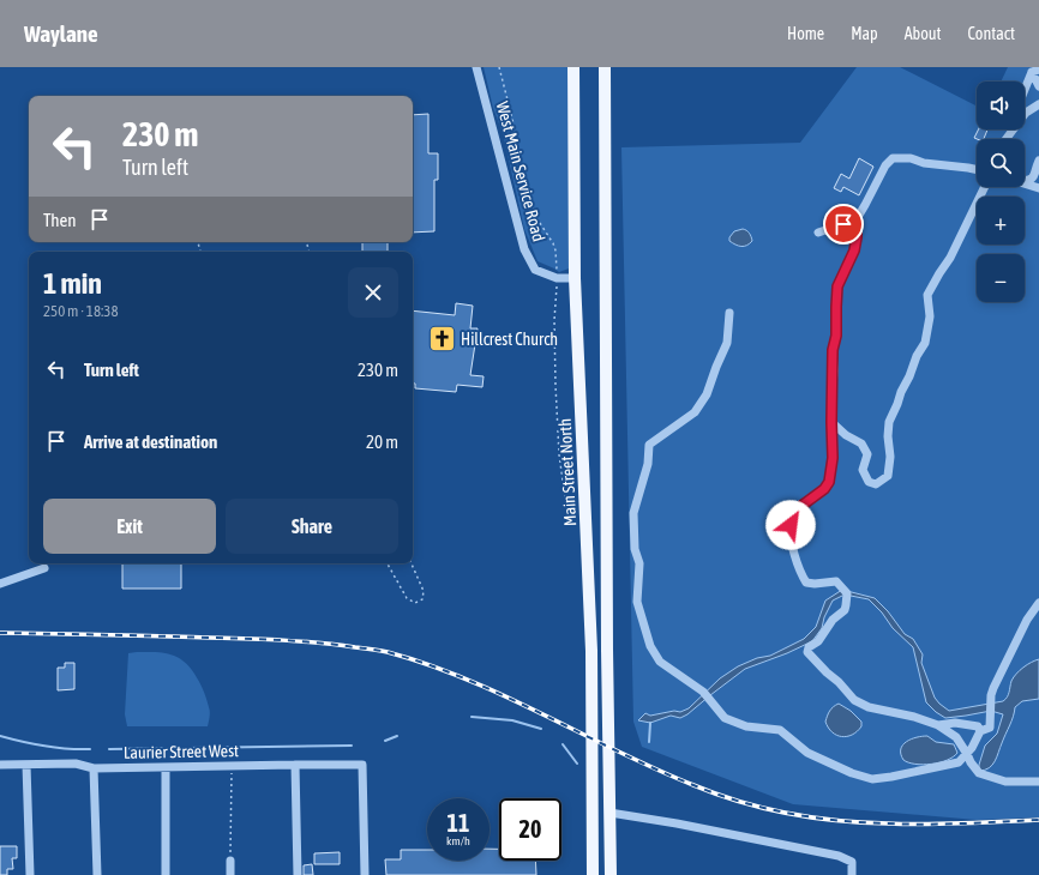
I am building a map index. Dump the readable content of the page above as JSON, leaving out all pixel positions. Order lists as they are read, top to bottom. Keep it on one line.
{"streets":{"main road":["Main Street North"],"street":["West Main Service Road","Laurier Street West"]},"crossings":[["West Main Service Road","Main Street North"]],"places":{"church":["Hillcrest Church"]},"page":{"header":"Waylane","nav":["Home","Map","About","Contact"],"map_buttons":["+","−"],"turn":["230 m","Turn left"],"then":"Then","heading":["1 min","250 m · 18:38"],"list":[{"name":"Turn left","value":"230 m"},{"name":"Arrive at destination","value":"20 m"}],"buttons":["Exit","Share"],"speed":"11 km/h","limit":"20"}}
